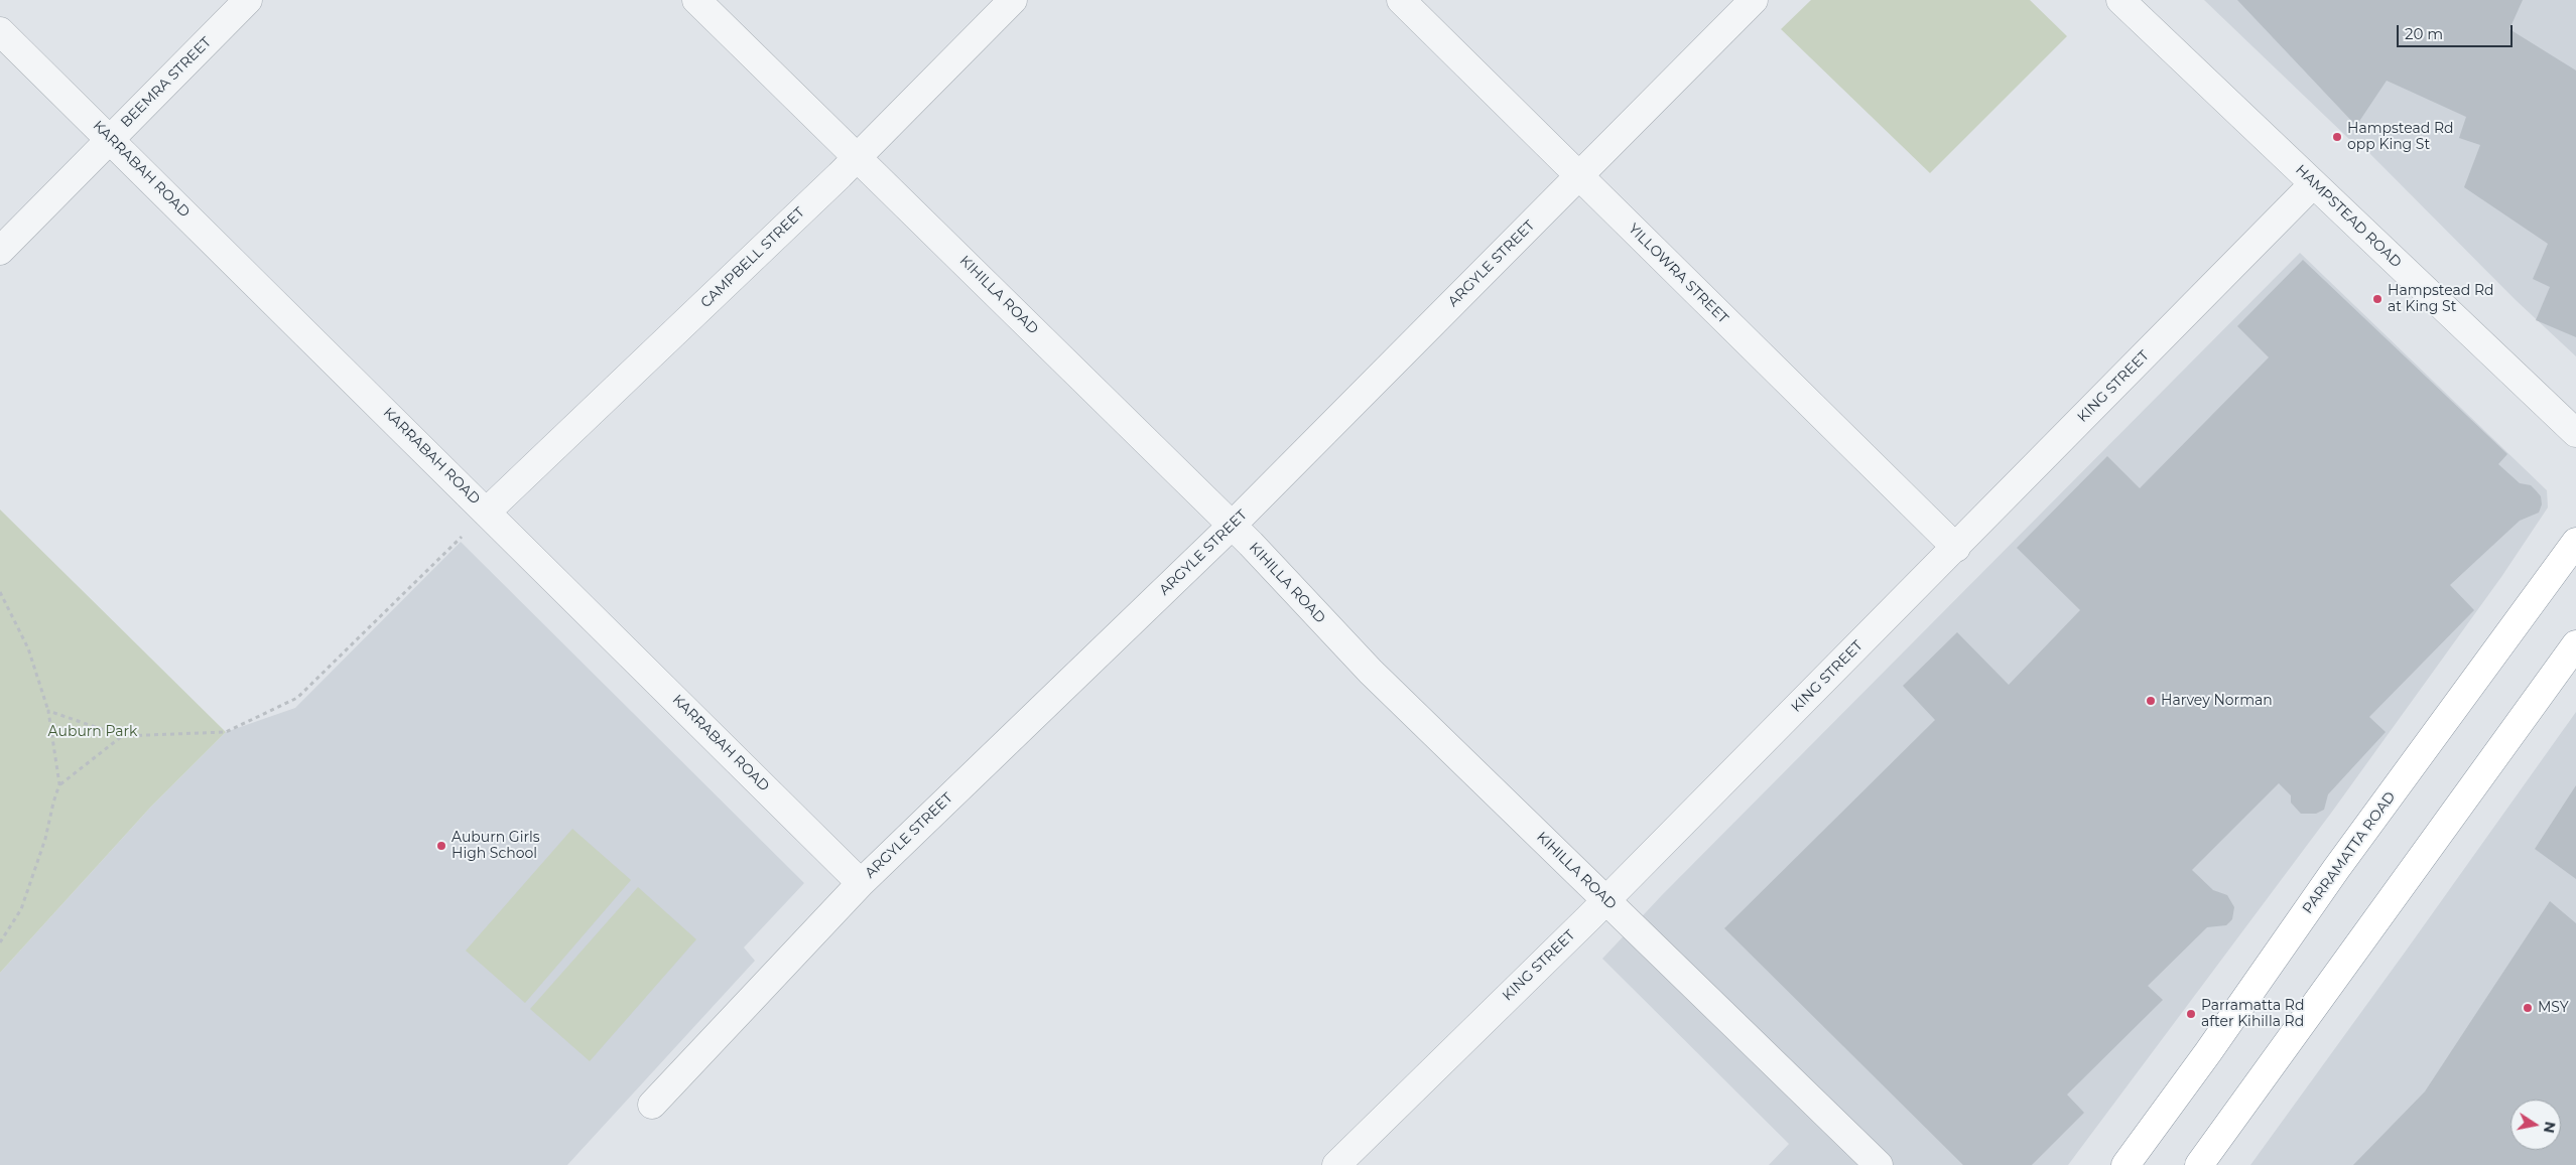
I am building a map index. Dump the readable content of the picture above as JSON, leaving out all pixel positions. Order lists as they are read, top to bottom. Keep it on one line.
{"streets":{"highway":["PARRAMATTA ROAD"],"street":["BEEMRA STREET","KARRABAH ROAD","HAMPSTEAD ROAD","CAMPBELL STREET","ARGYLE STREET","YILLOWRA STREET","KIHILLA ROAD","KING STREET"]},"crossings":[["BEEMRA STREET","KARRABAH ROAD"],["KARRABAH ROAD","CAMPBELL STREET"],["KARRABAH ROAD","ARGYLE STREET"],["HAMPSTEAD ROAD","KING STREET"],["CAMPBELL STREET","KIHILLA ROAD"],["ARGYLE STREET","YILLOWRA STREET"],["ARGYLE STREET","KIHILLA ROAD"],["YILLOWRA STREET","KING STREET"],["KIHILLA ROAD","KING STREET"]],"parks":["Auburn Park"],"places":["Hampstead Rd opp King St","Hampstead Rd at King St","Harvey Norman","Auburn Girls High School","MSY","Parramatta Rd after Kihilla Rd"],"scale_bar":"20 m","north":"right"}
